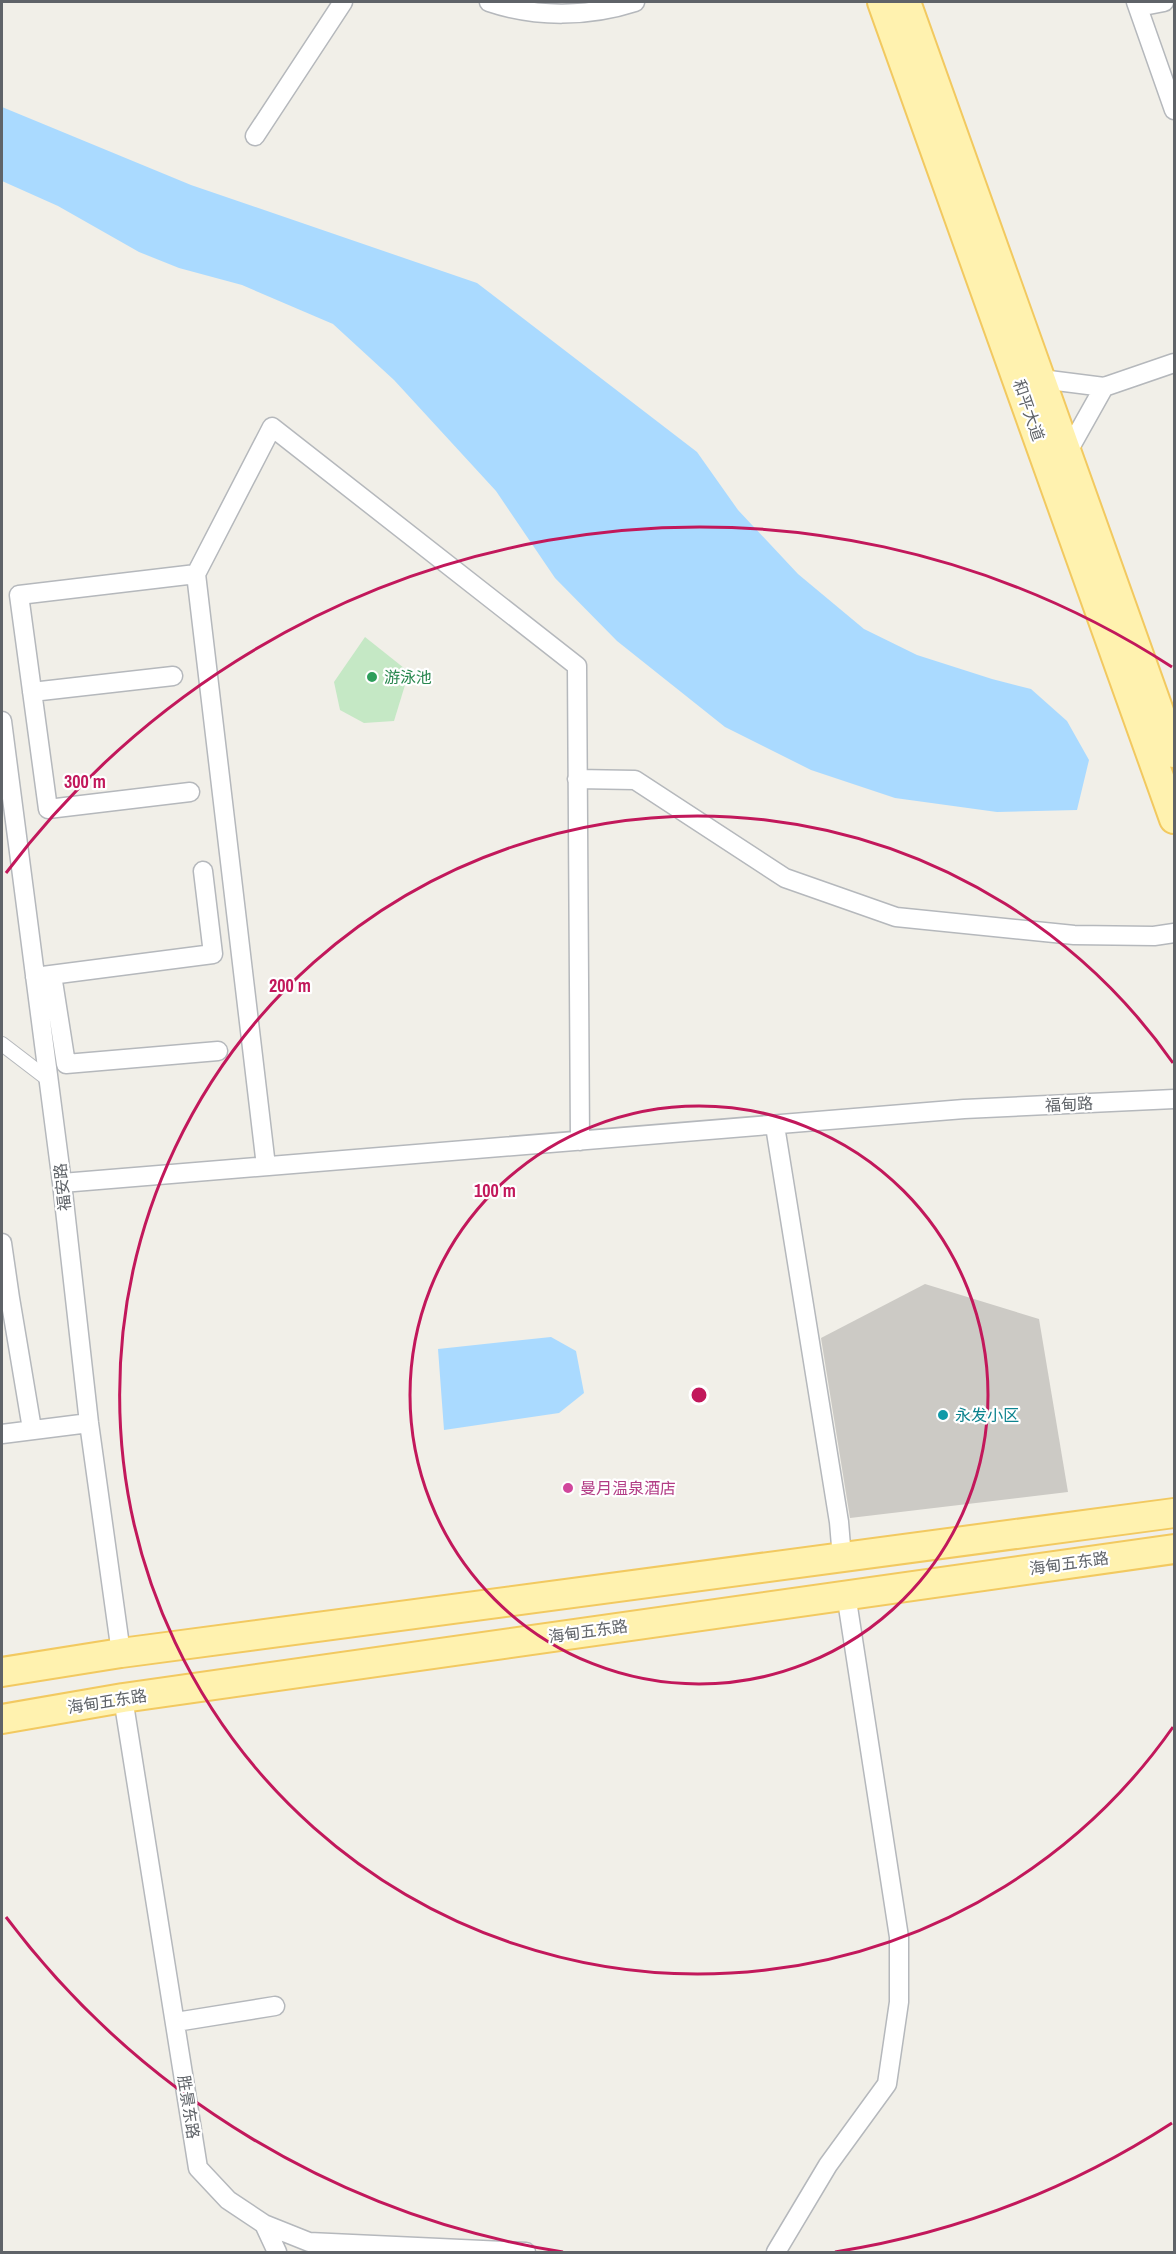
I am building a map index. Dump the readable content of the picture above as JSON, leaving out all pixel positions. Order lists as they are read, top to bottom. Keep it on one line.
{"streets":{"main road":["和平大道","海甸五东路"],"street":["福甸路","福安路","胜景东路"]},"crossings":[["福甸路","福安路"],["海甸五东路","胜景东路"]],"places":["游泳池","永发小区","曼月温泉酒店"],"rings":["300 m","200 m","100 m"]}
